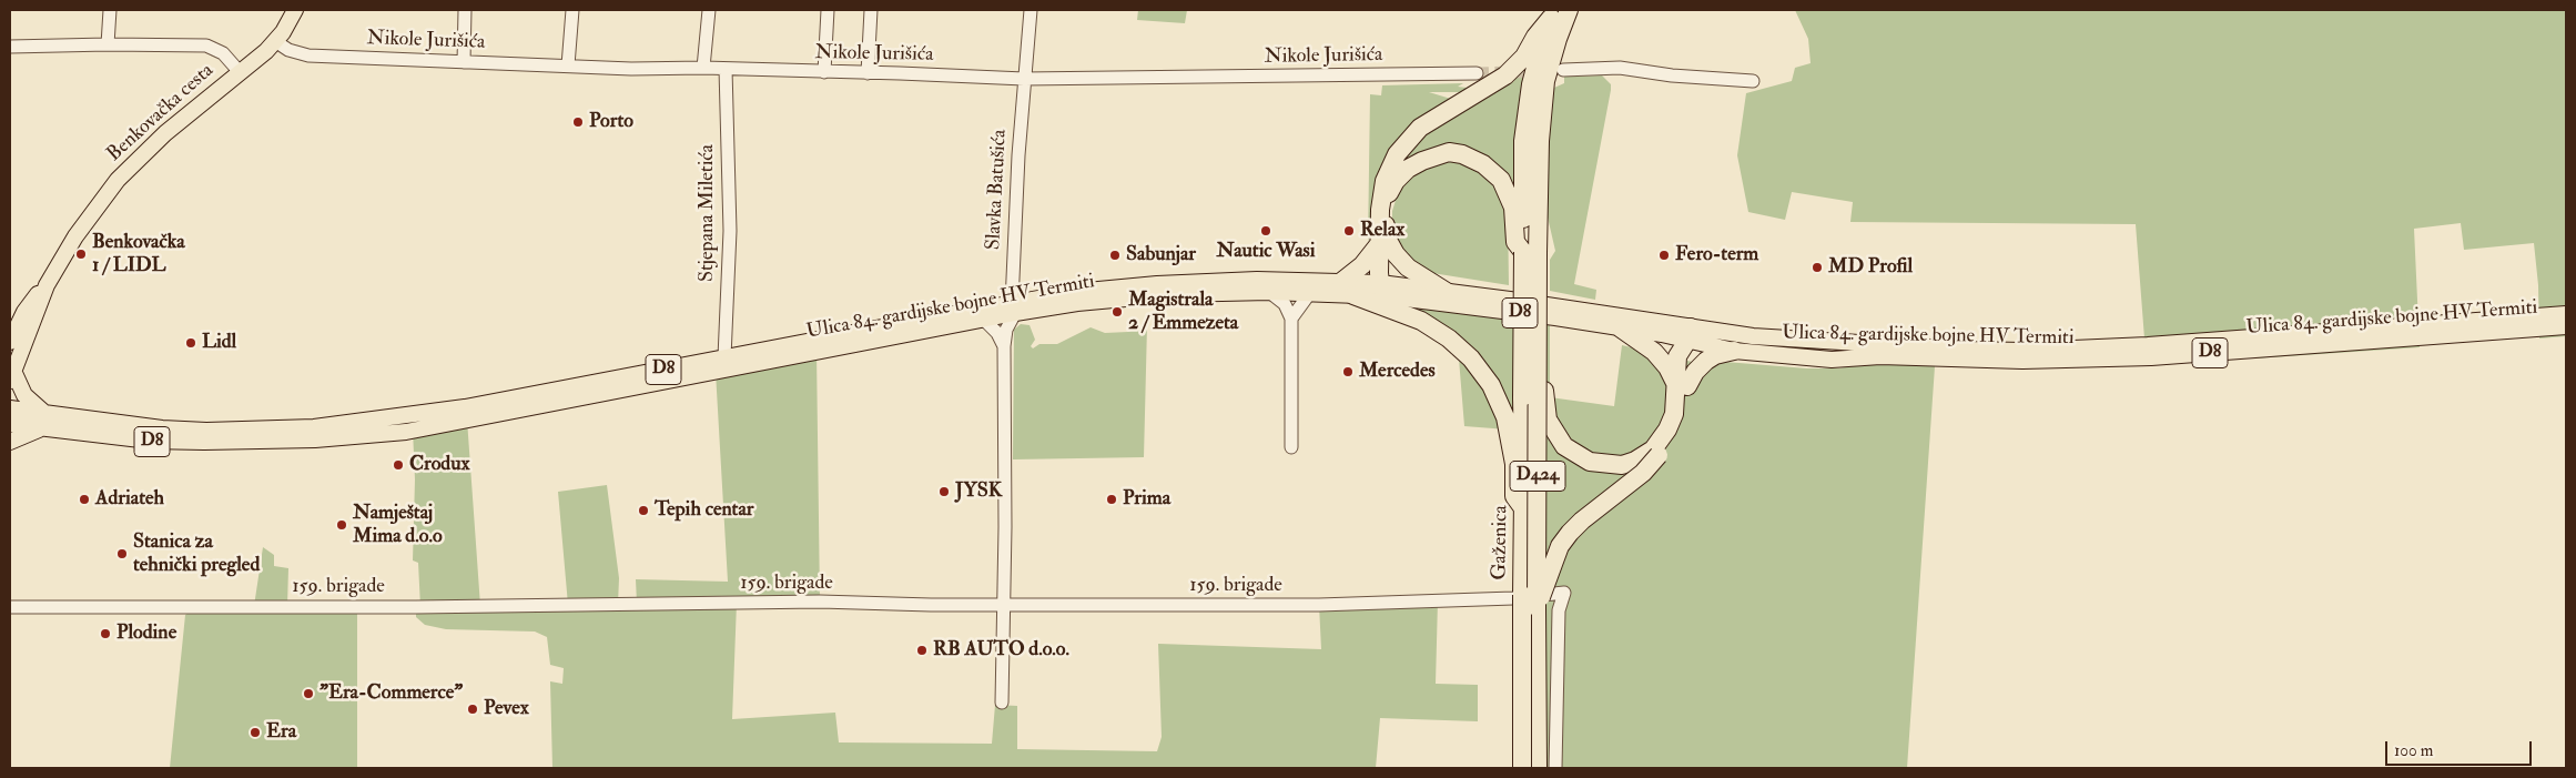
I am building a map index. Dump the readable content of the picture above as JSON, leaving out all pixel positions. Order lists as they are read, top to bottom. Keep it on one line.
{"streets":{"highway":["D424","Gaženica"],"main road":["Benkovačka cesta","Ulica 84. gardijske bojne HV Termiti","D8"],"street":["Nikole Jurišića","Slavka Batušića","Stjepana Miletića","159. brigade"]},"crossings":[["Nikole Jurišića","Benkovačka cesta"],["Nikole Jurišića","Slavka Batušića"],["Nikole Jurišića","Stjepana Miletića"],["Slavka Batušića","Ulica 84. gardijske bojne HV Termiti"],["Slavka Batušića","159. brigade"],["Stjepana Miletića","Ulica 84. gardijske bojne HV Termiti"],["D424","Gaženica"]],"places":["Porto","Nautic Wasi","Relax","Benkovačka 1 / LIDL","Sabunjar","Fero-term","MD Profil","Magistrala 2 / Emmezeta","Lidl","Mercedes","Crodux","JYSK","Adriateh","Prima","Tepih centar","Namještaj Mima d.o.o","Stanica za tehnički pregled","Plodine","RB AUTO d.o.o.","\"Era-Commerce\"","Pevex","Era"],"scale_bar":"100 m"}
